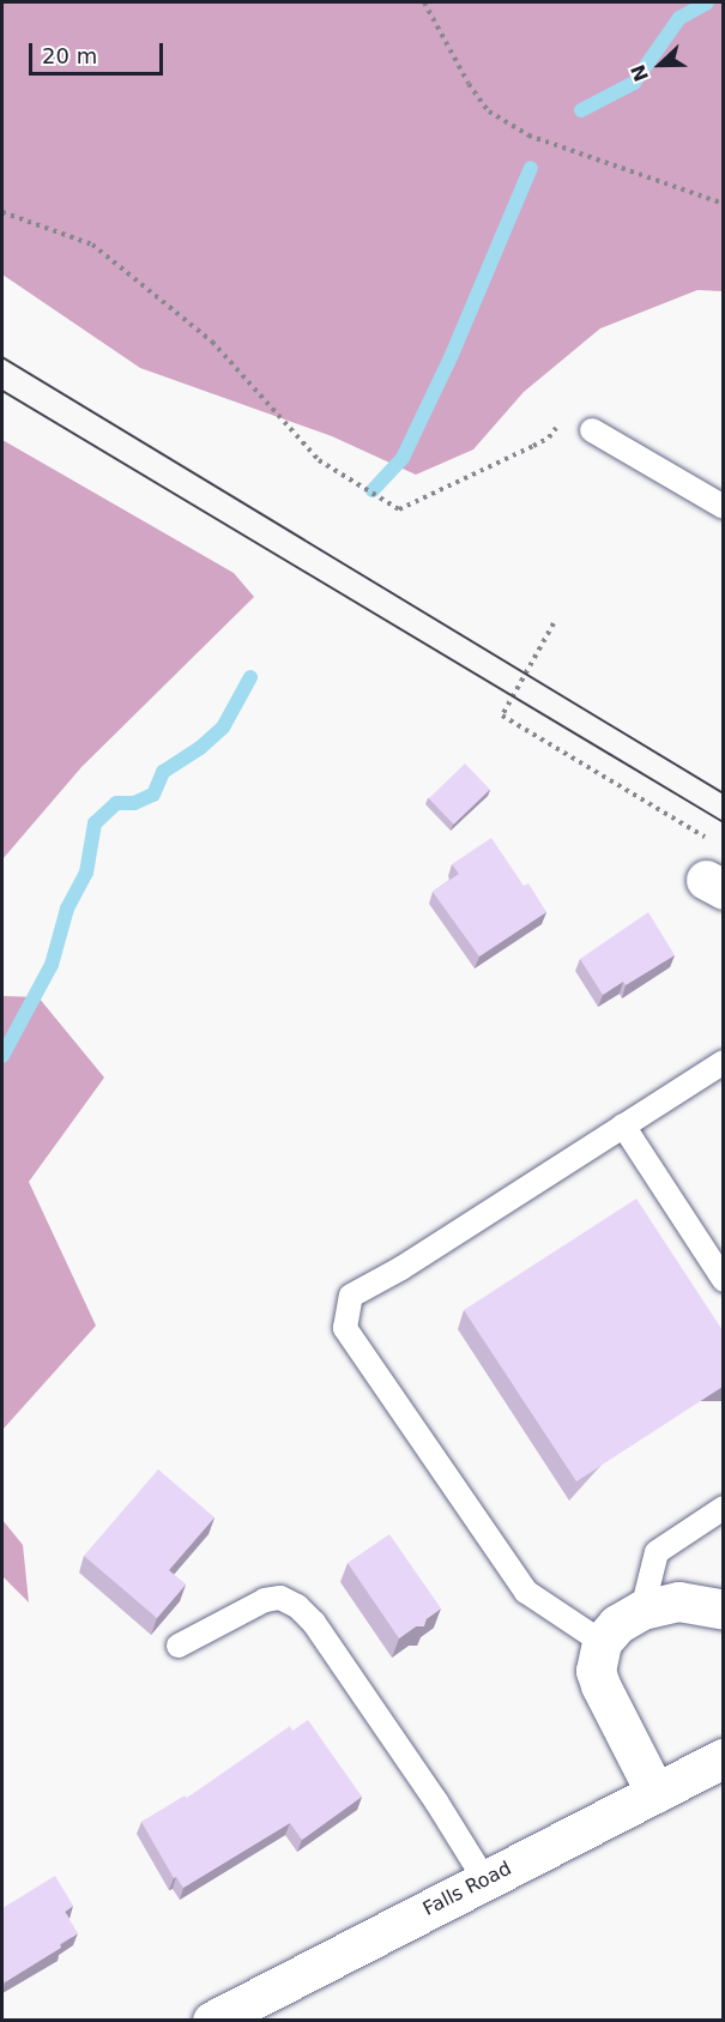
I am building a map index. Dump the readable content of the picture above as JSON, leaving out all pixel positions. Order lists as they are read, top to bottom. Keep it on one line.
{"streets":{"main road":["Falls Road"]},"scale_bar":"20 m","north":"left"}
